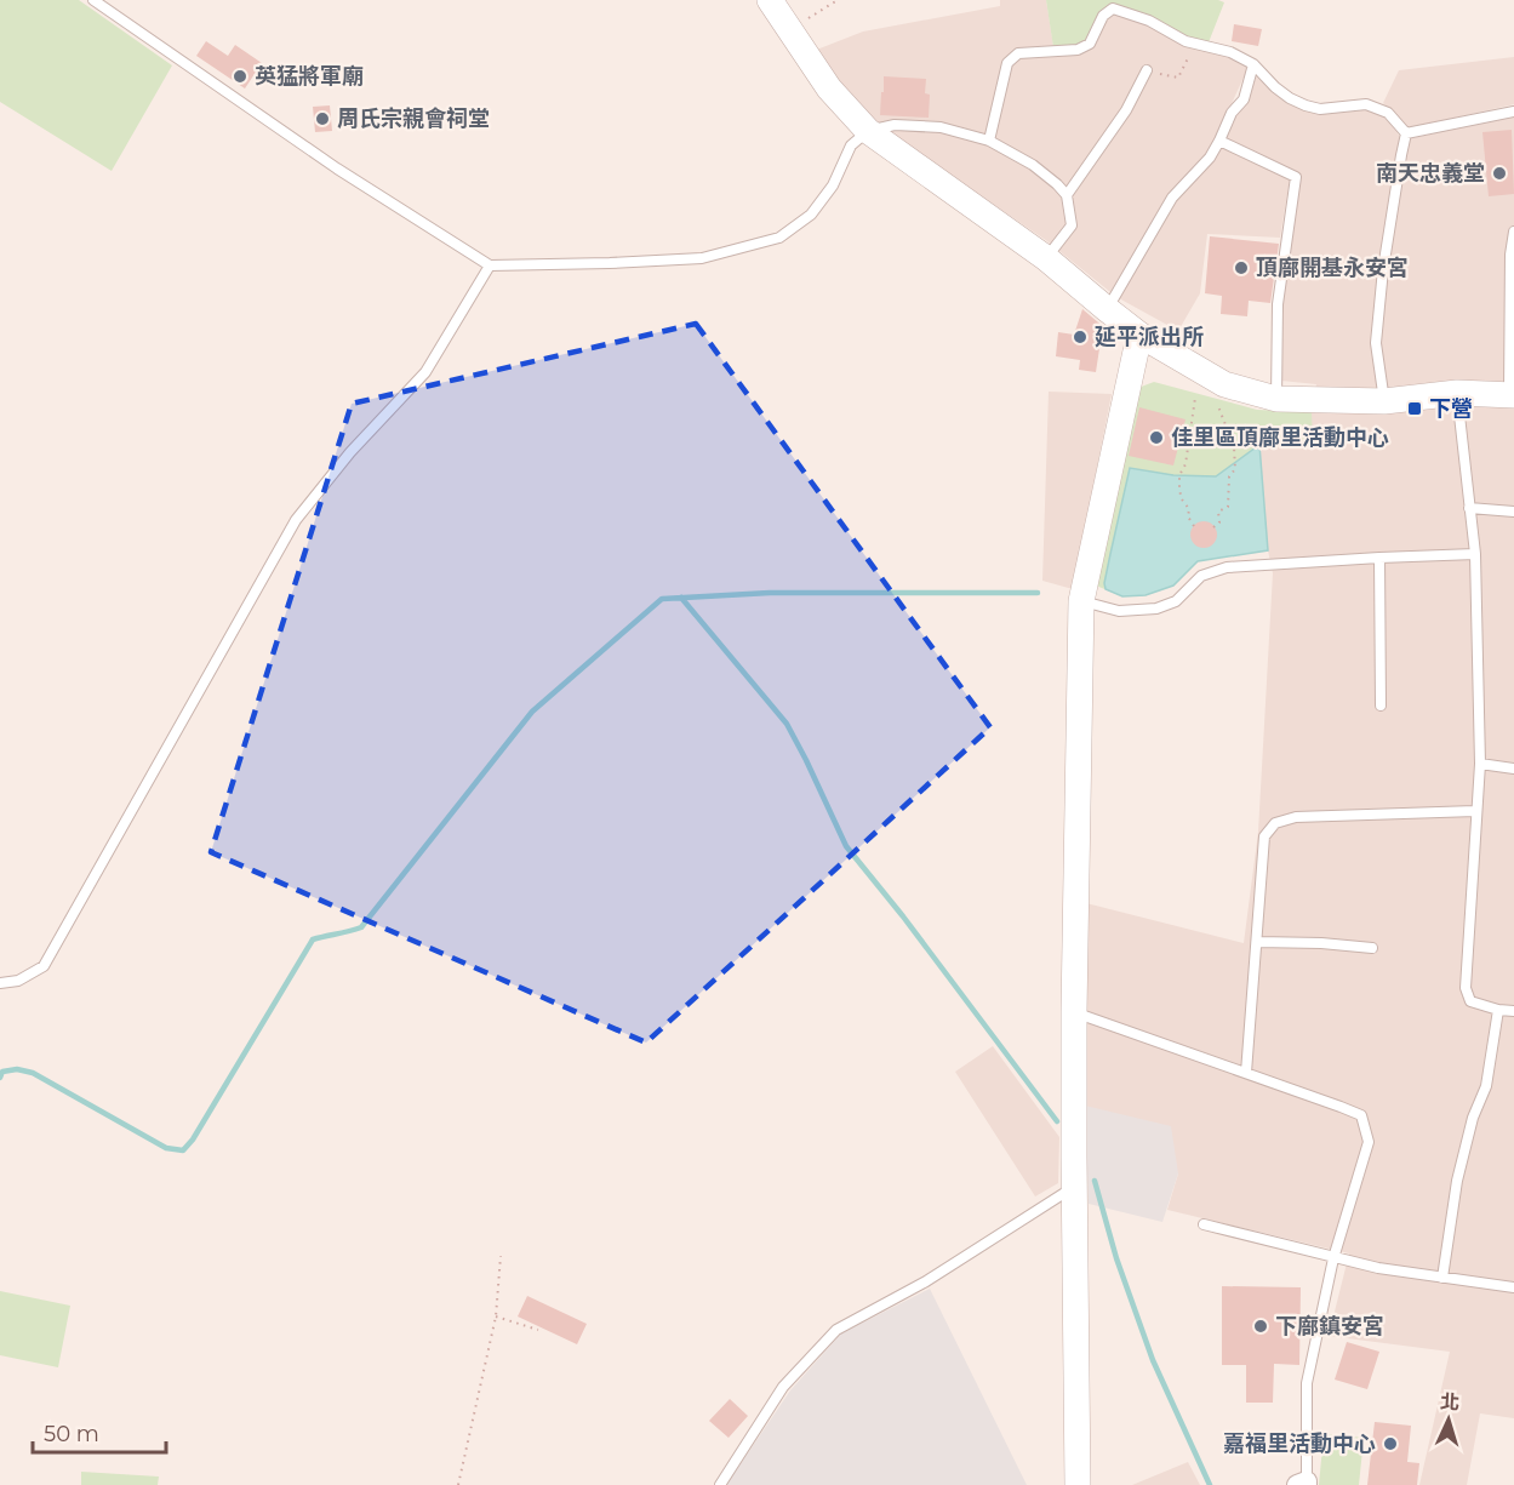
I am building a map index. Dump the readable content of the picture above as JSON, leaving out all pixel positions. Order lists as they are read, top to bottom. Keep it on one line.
{"places":{"other":["英猛將軍廟","周氏宗親會祠堂","南天忠義堂","頂廍開基永安宮","延平派出所","佳里區頂廍里活動中心","下廍鎮安宮","嘉福里活動中心"],"transit":["下營"]},"scale_bar":"50 m","north":"top"}
